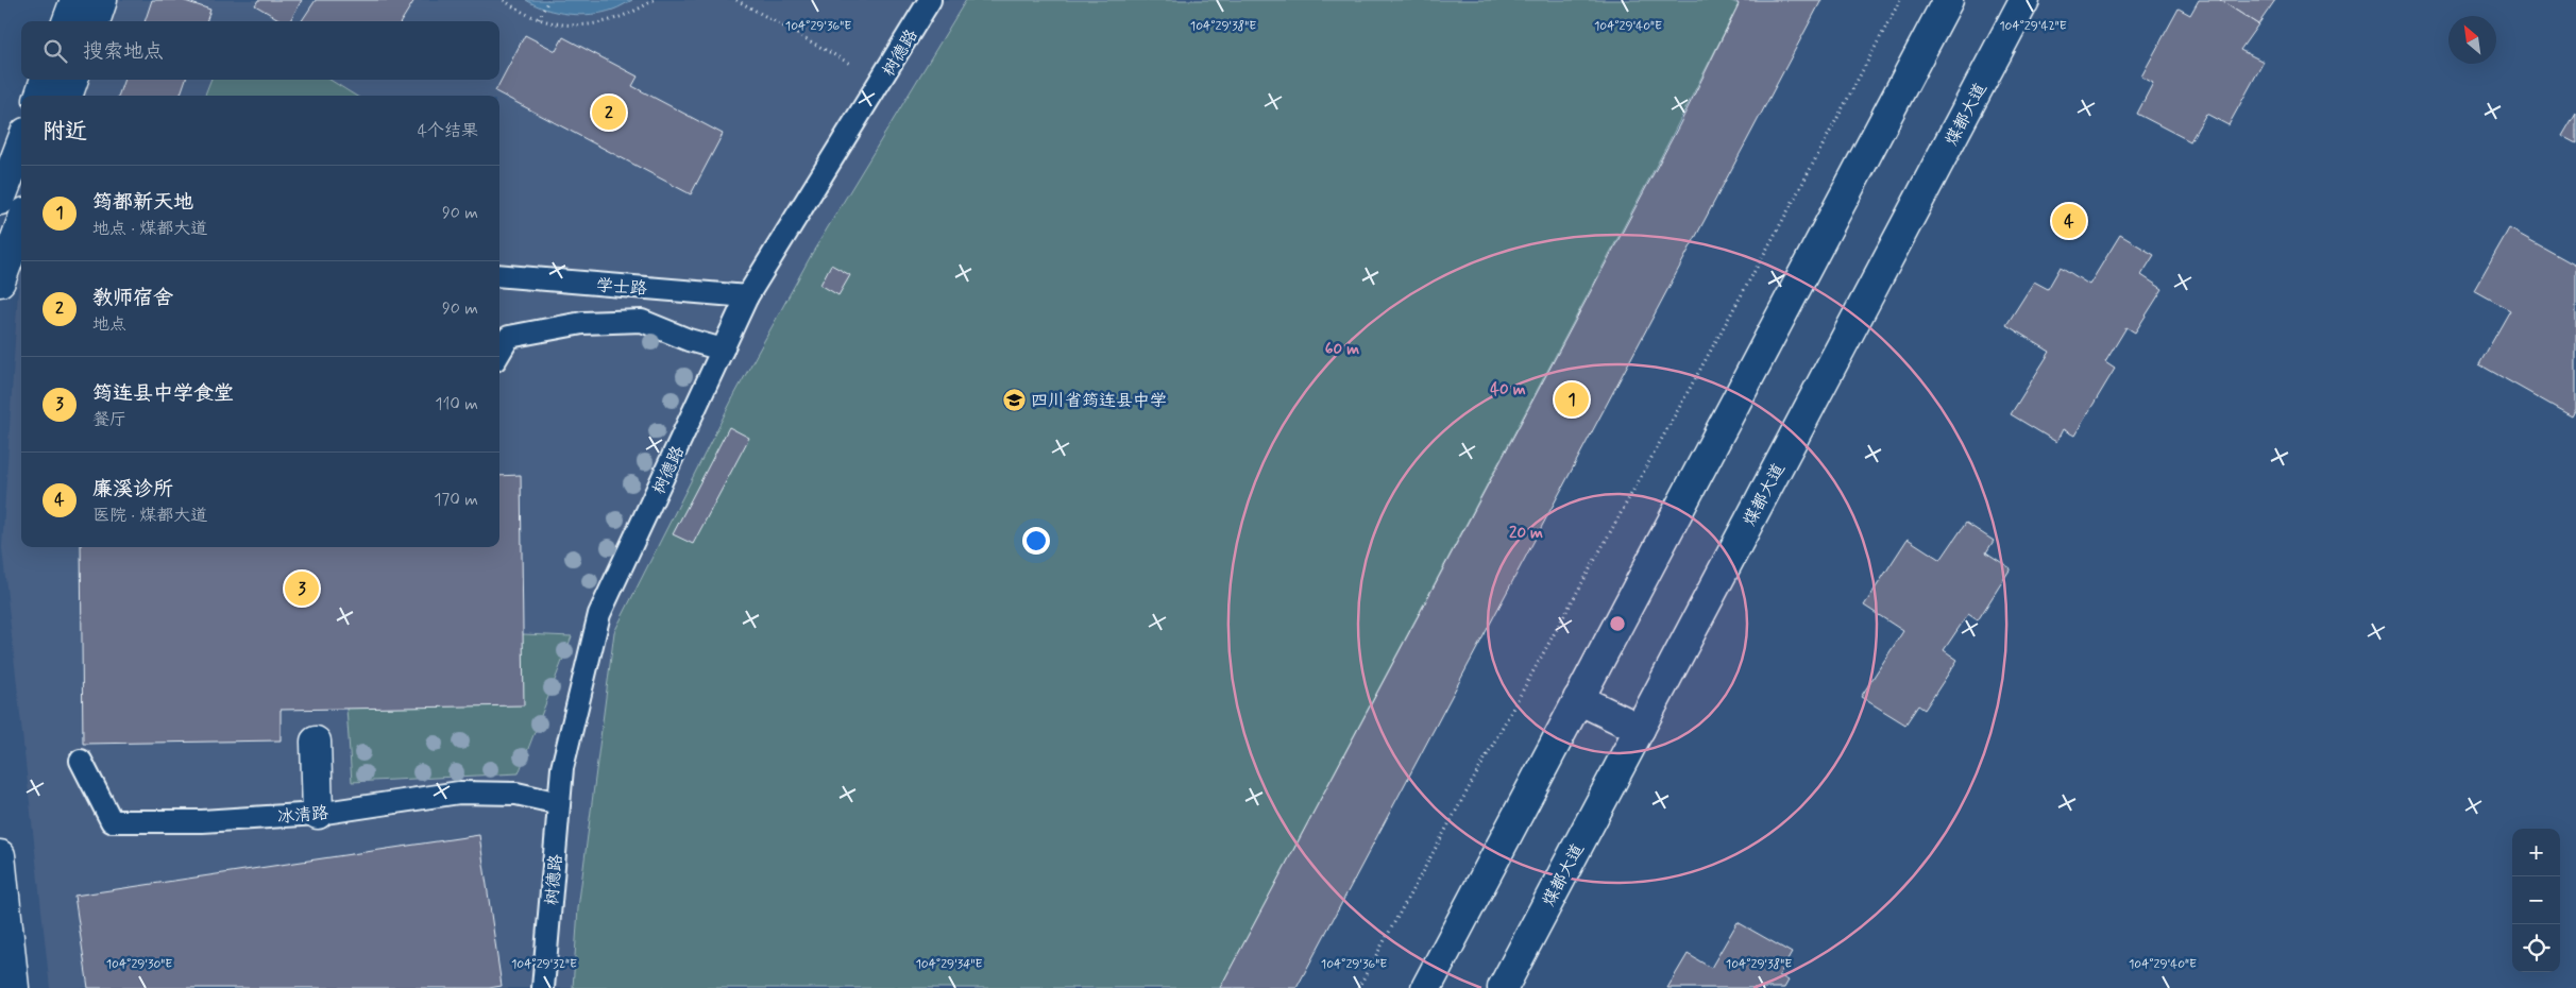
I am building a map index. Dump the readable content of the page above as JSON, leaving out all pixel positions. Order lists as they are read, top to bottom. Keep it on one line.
{"streets":{"main road":["煤都大道"],"lane":["树德路","学士路","冰清路"]},"crossings":[["树德路","学士路"],["树德路","冰清路"]],"places":{"school or university":["四川省筠连县中学"]},"north":"top left","page":{"search":"搜索地点","pins":["2","4","1","3"],"heading":["附近","4个结果"],"list":[{"mark":"1","name":"筠都新天地","note":"地点 · 煤都大道","value":"90 m"},{"mark":"2","name":"教师宿舍","note":"地点","value":"90 m"},{"mark":"3","name":"筠连县中学食堂","note":"餐厅","value":"110 m"},{"mark":"4","name":"廉溪诊所","note":"医院 · 煤都大道","value":"170 m"}],"map_buttons":["+","−"]},"coordinates":["104°29'36\"E","104°29'38\"E","104°29'40\"E","104°29'42\"E","104°29'30\"E","104°29'32\"E","104°29'34\"E"],"rings":["60 m","40 m","20 m"]}
